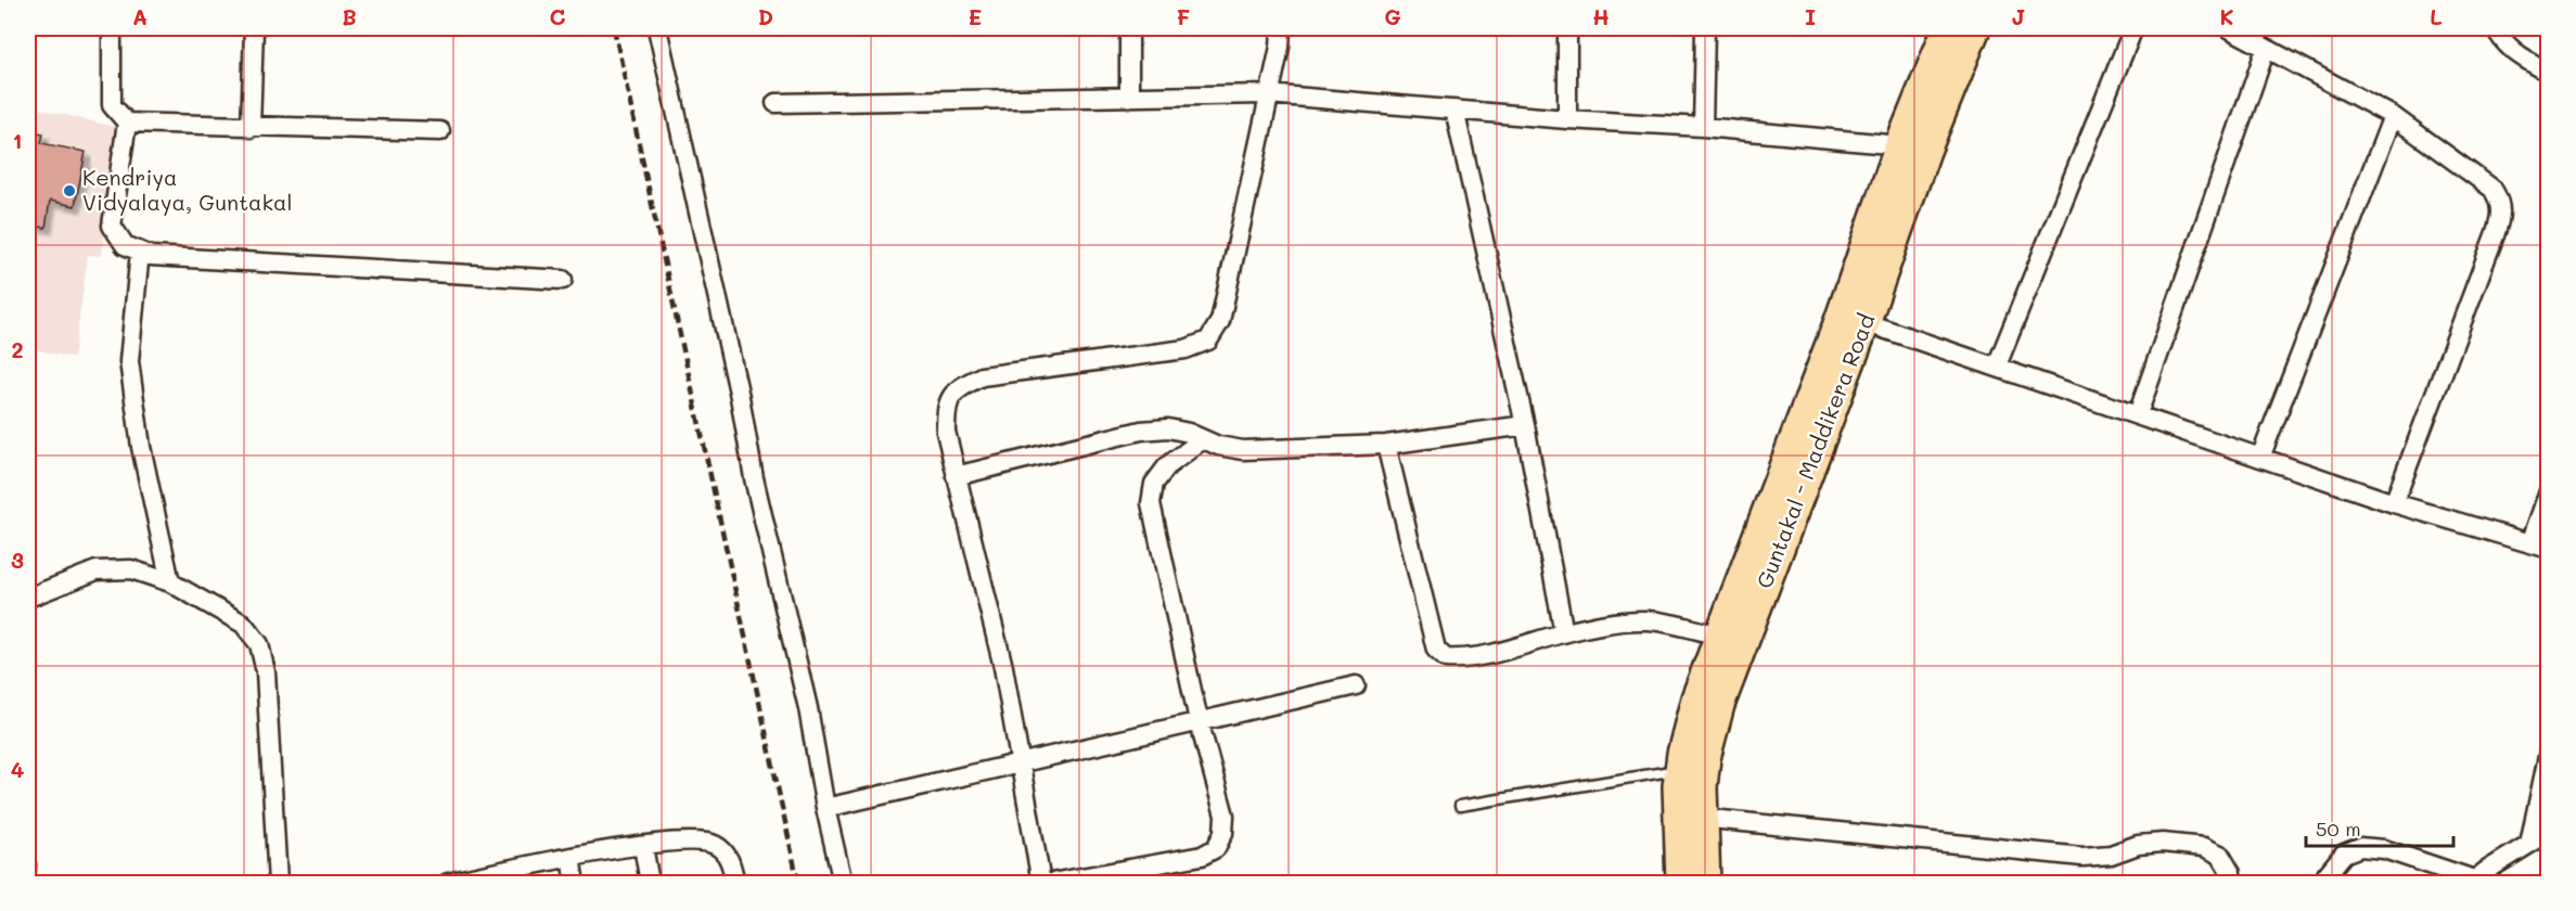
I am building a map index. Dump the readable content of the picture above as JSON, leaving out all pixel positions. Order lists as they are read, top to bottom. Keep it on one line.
{"streets":{"main road":["Guntakal - Maddikera Road"]},"places":["Kendriya Vidyalaya, Guntakal"],"scale_bar":"50 m","grid":{"columns":["A","B","C","D","E","F","G","H","I","J","K","L"],"rows":["1","2","3","4"]}}
